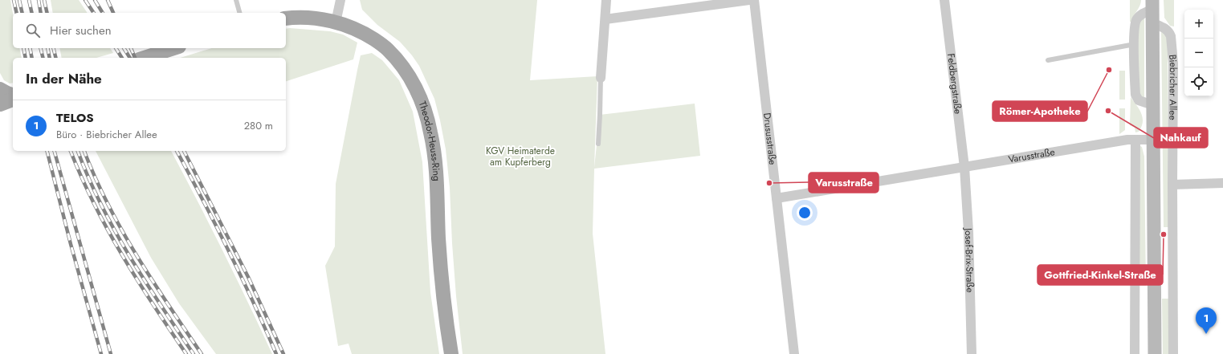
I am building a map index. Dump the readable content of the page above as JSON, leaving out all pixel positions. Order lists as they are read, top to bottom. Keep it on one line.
{"streets":{"main road":["Biebricher Allee","Theodor-Heuss-Ring"],"street":["Feldbergstraße","Drususstraße","Varusstraße","Josef-Brix-Straße"]},"crossings":[["Feldbergstraße","Varusstraße"],["Feldbergstraße","Josef-Brix-Straße"],["Biebricher Allee","Varusstraße"],["Drususstraße","Varusstraße"],["Varusstraße","Josef-Brix-Straße"]],"parks":["KGV Heimaterde am Kupferberg"],"places":["Römer-Apotheke","Nahkauf","Varusstraße","Gottfried-Kinkel-Straße"],"page":{"map_buttons":["+","−"],"search":"Hier suchen","heading":"In der Nähe","list":[{"mark":"1","name":"TELOS","note":"Büro · Biebricher Allee","value":"280 m"}],"pins":"1"}}
